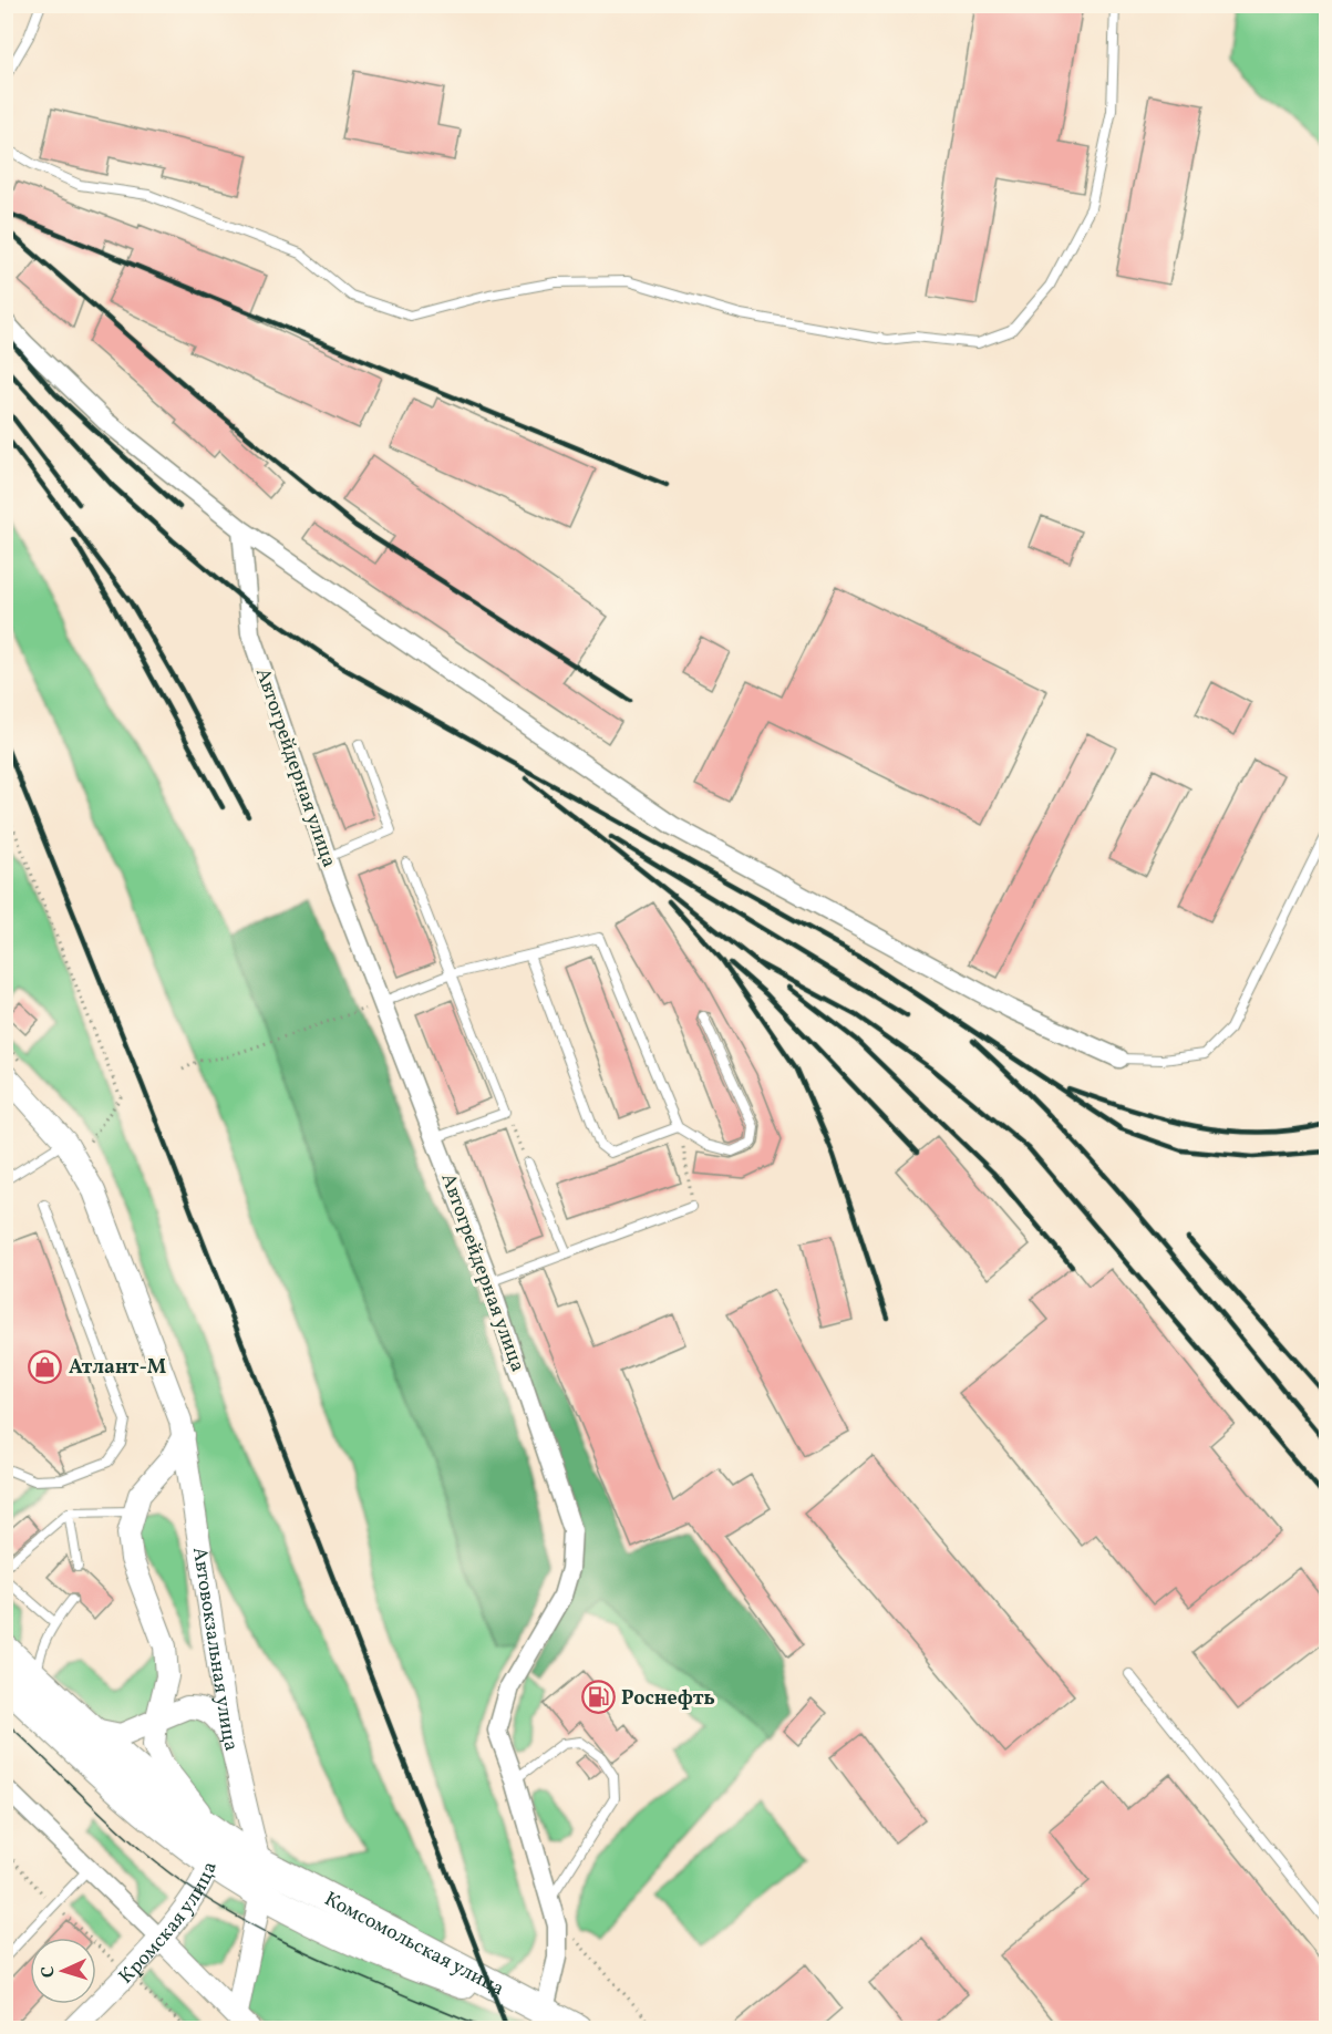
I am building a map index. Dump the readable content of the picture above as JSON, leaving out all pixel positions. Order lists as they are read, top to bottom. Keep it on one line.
{"streets":{"main road":["Комсомольская улица"],"street":["Автогрейдерная улица","Автовокзальная улица","Кромская улица"]},"crossings":[["Автогрейдерная улица","Комсомольская улица"],["Автовокзальная улица","Комсомольская улица"],["Кромская улица","Комсомольская улица"]],"places":{"shop":["Атлант-М"],"fuel station":["Роснефть"]},"north":"left"}
